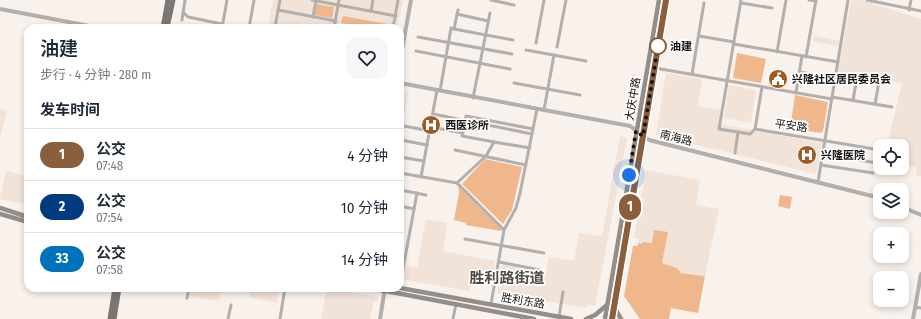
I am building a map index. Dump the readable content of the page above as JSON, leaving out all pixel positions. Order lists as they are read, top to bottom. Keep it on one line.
{"streets":{"main road":["大庆中路","胜利东路"],"street":["平安路","南海路"]},"crossings":[["大庆中路","南海路"]],"districts":["胜利路街道"],"places":{"other":["油建"],"public building":["兴隆社区居民委员会"],"hospital":["西医诊所","兴隆医院"]},"lines":["bus line 1"],"page":{"on_map":"1","heading":[["油建","步行 · 4 分钟 · 280 m"],"发车时间"],"list":[{"mark":"1","name":"公交","note":"07:48","value":"4 分钟"},{"mark":"2","name":"公交","note":"07:54","value":"10 分钟"},{"mark":"33","name":"公交","note":"07:58","value":"14 分钟"}],"map_buttons":["+","−"]}}
